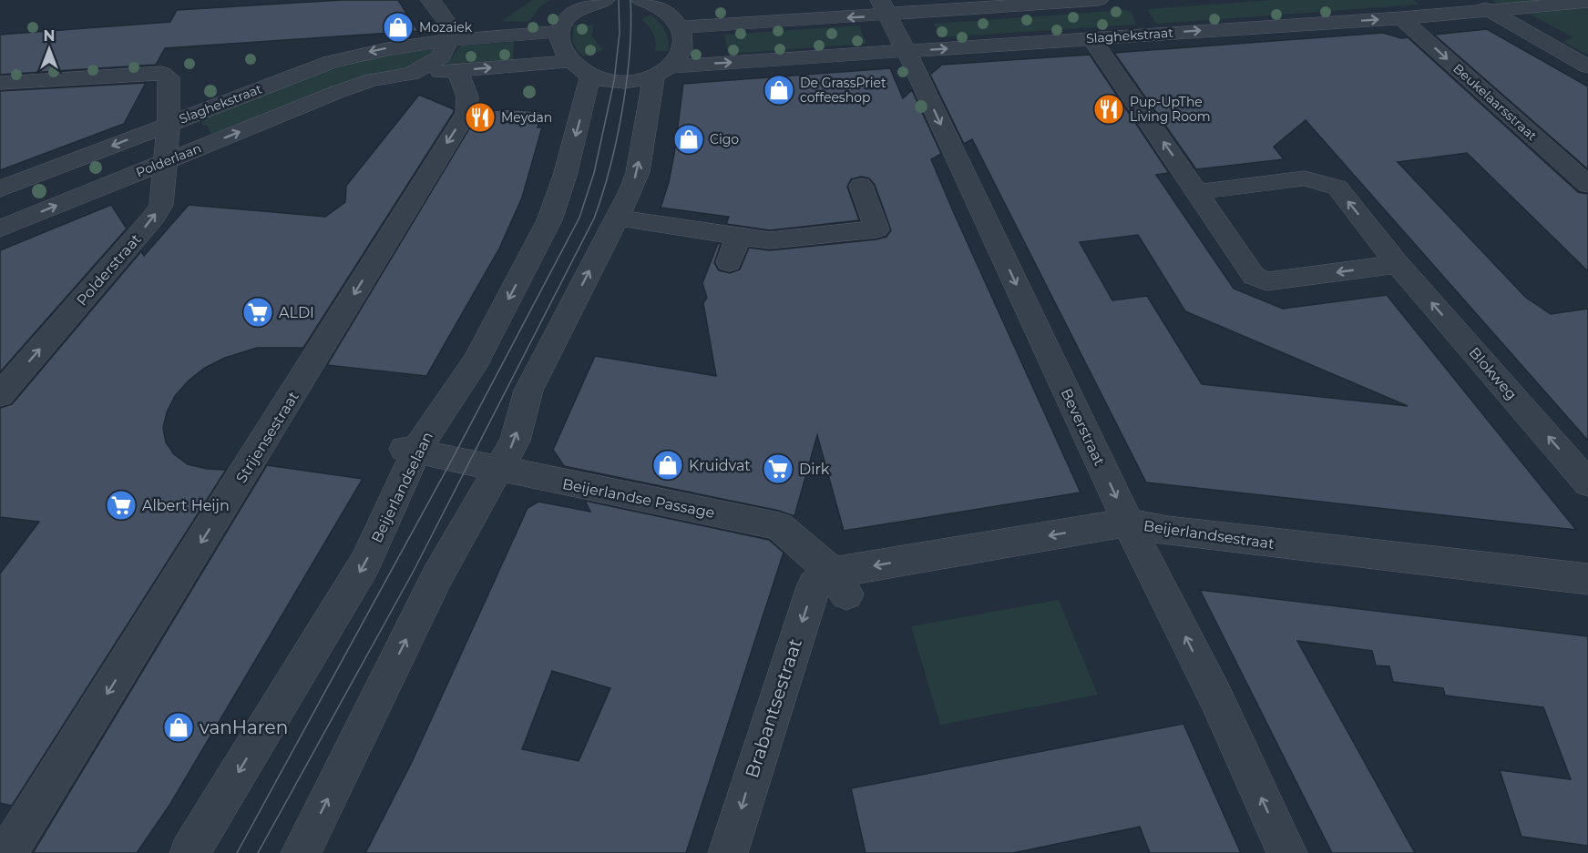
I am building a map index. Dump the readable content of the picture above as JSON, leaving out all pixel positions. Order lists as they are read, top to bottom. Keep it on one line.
{"streets":{"street":["Slaghekstraat","Beukelaarsstraat","Polderlaan","Polderstraat","Blokweg","Beverstraat","Strijensestraat","Beijerlandselaan","Beijerlandse Passage","Beijerlandsestraat","Brabantsestraat"]},"crossings":[["Slaghekstraat","Beukelaarsstraat"],["Slaghekstraat","Polderstraat"],["Slaghekstraat","Beverstraat"],["Slaghekstraat","Beijerlandselaan"],["Polderlaan","Polderstraat"],["Beverstraat","Beijerlandsestraat"],["Beijerlandselaan","Beijerlandse Passage"],["Beijerlandse Passage","Beijerlandsestraat"],["Beijerlandse Passage","Brabantsestraat"],["Beijerlandsestraat","Brabantsestraat"]],"one_way":["Polderstraat","Blokweg","Beijerlandsestraat","Brabantsestraat"],"places":{"shop":["Mozaiek","De GrassPriet coffeeshop","Cigo","Kruidvat","vanHaren"],"restaurant":["Pup-UpThe Living Room","Meydan"],"supermarket":["ALDI","Dirk","Albert Heijn"]},"north":"top"}
